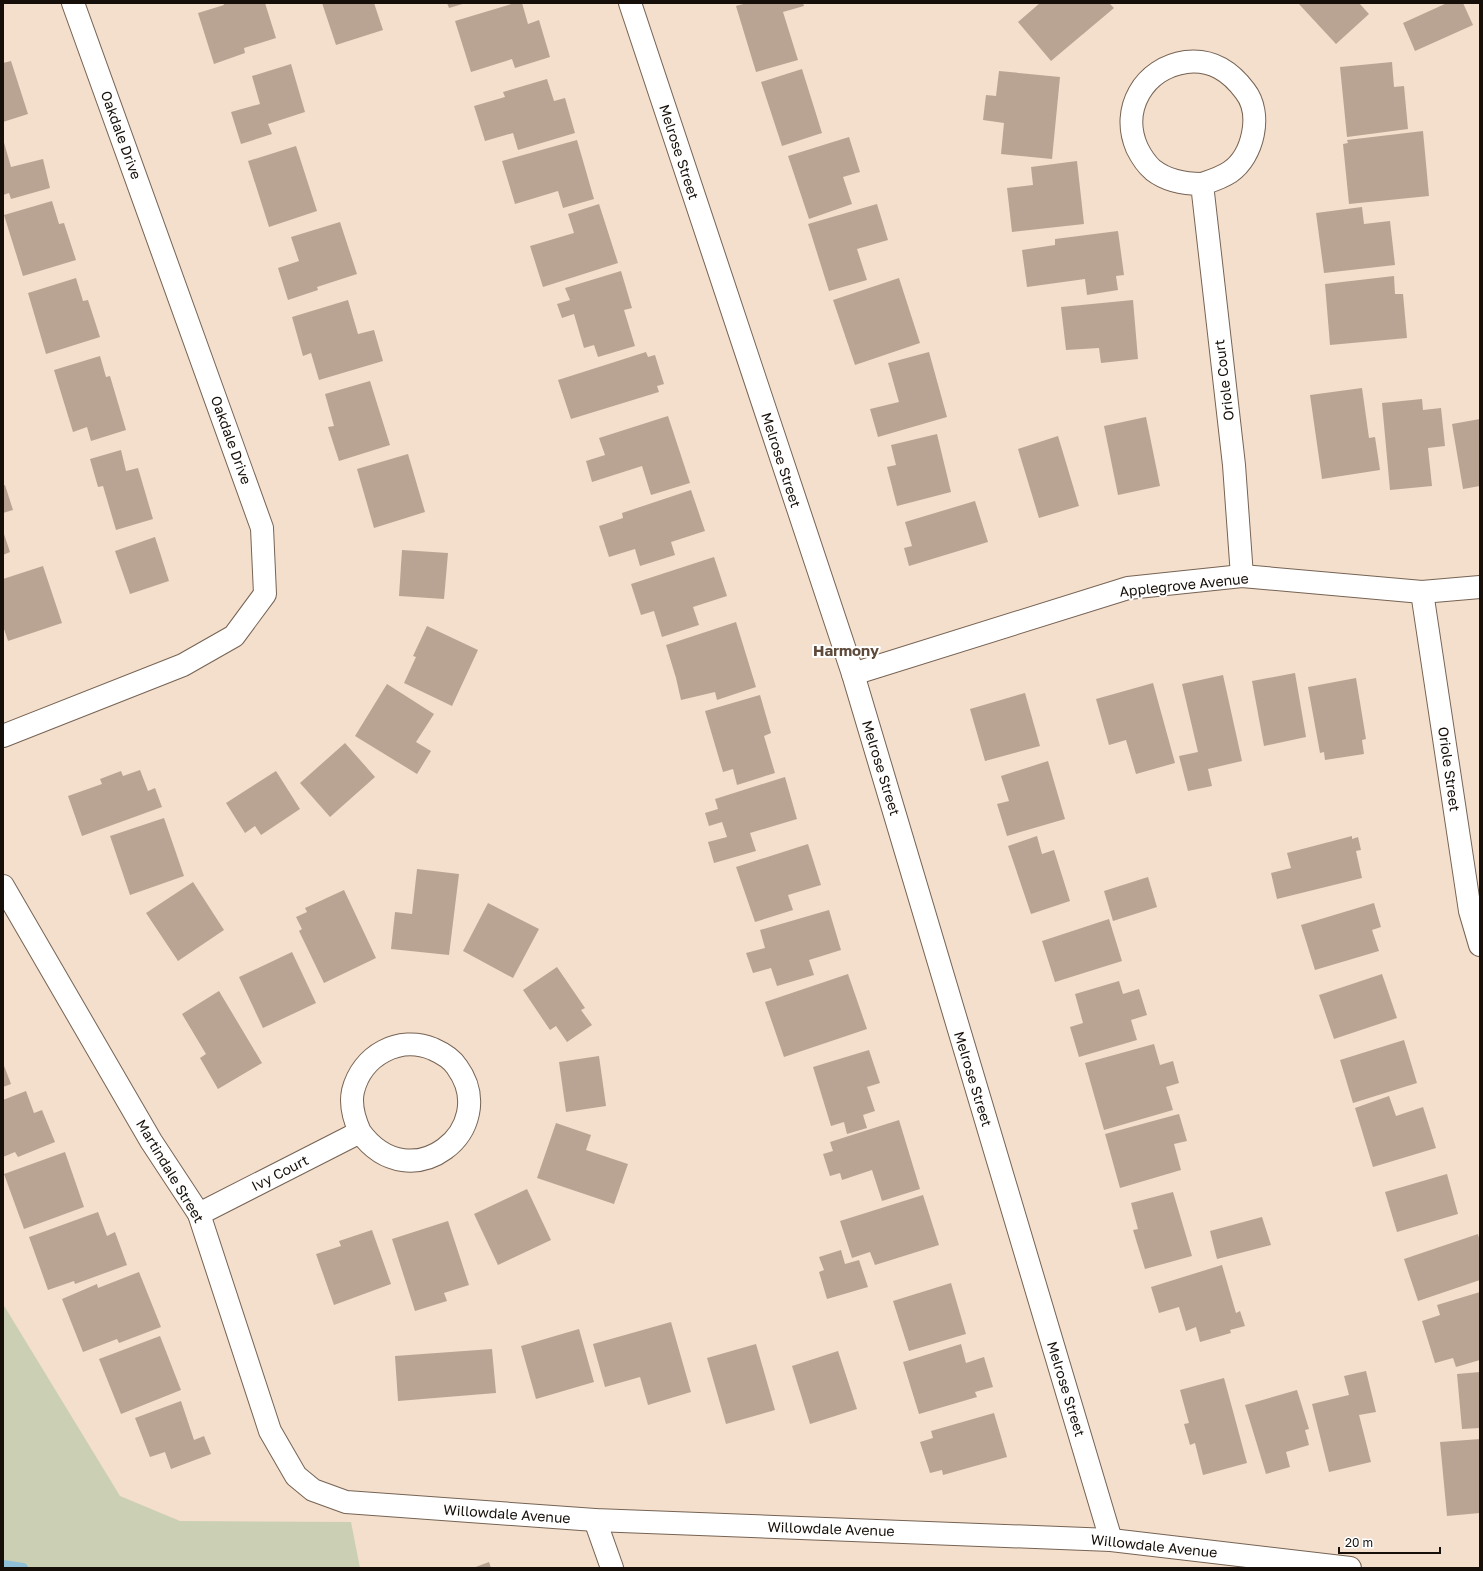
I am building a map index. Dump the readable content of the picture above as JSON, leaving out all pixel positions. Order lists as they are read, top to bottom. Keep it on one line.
{"streets":{"street":["Oakdale Drive","Melrose Street","Oriole Court","Applegrove Avenue","Oriole Street","Martindale Street","Ivy Court","Willowdale Avenue"]},"crossings":[["Melrose Street","Applegrove Avenue"],["Melrose Street","Willowdale Avenue"],["Oriole Court","Applegrove Avenue"],["Applegrove Avenue","Oriole Street"],["Martindale Street","Ivy Court"],["Martindale Street","Willowdale Avenue"]],"districts":["Harmony"],"scale_bar":"20 m"}
